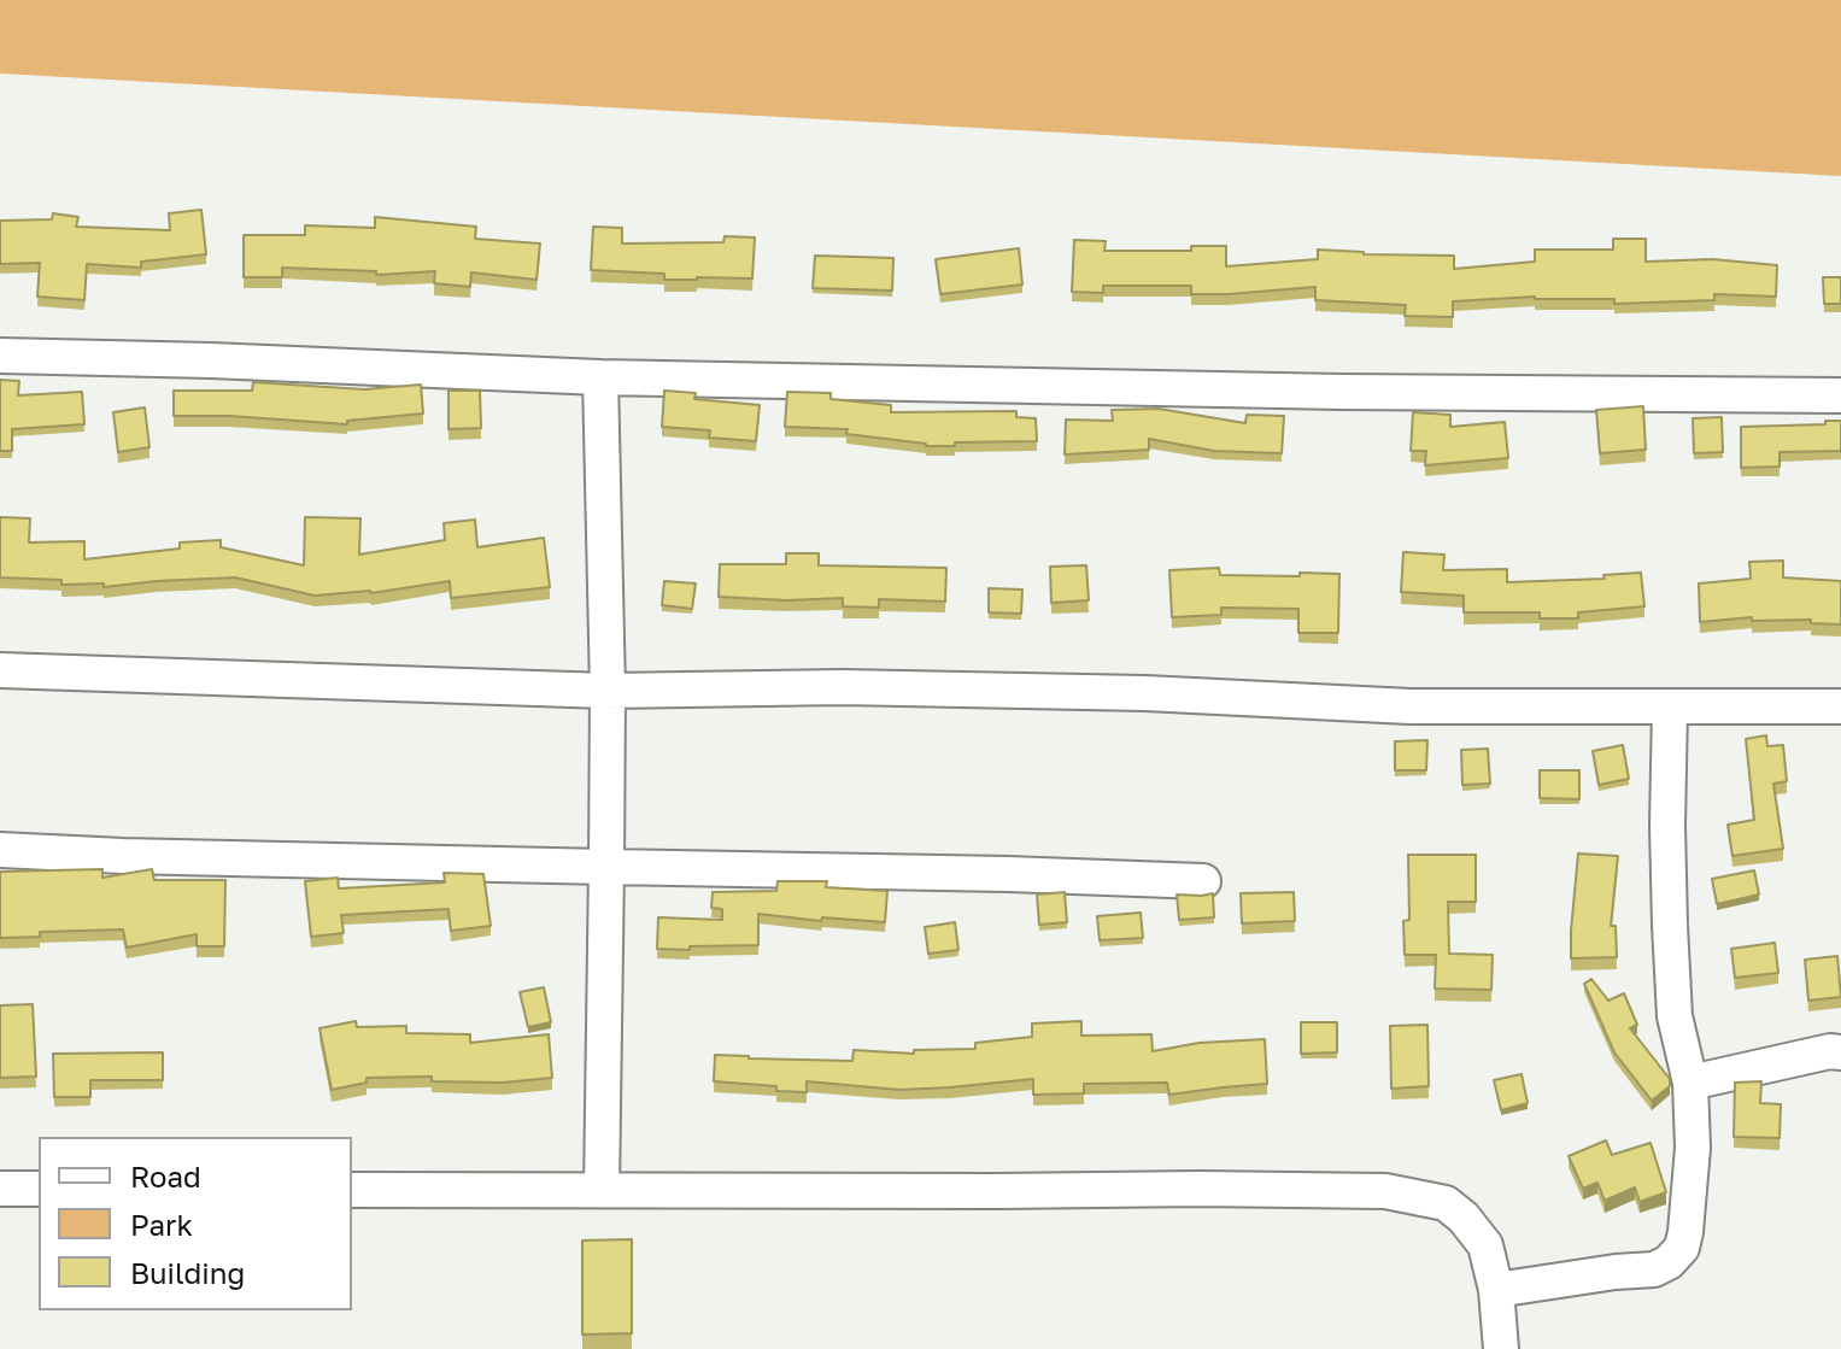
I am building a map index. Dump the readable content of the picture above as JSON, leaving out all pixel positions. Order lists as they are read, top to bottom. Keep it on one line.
{"legend":["Road","Park","Building"]}
